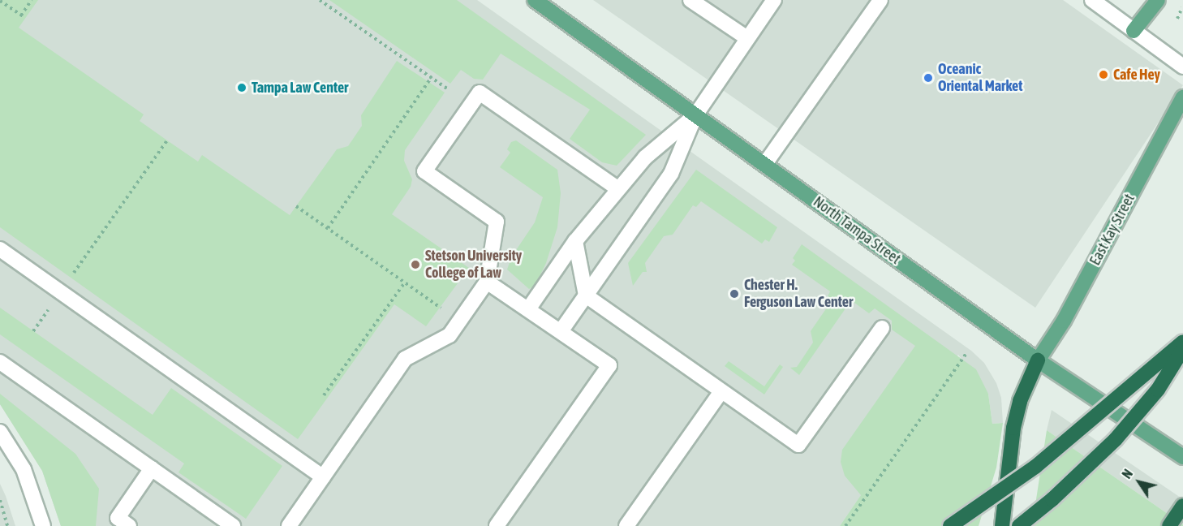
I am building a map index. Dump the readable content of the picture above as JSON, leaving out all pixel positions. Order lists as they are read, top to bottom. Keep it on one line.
{"streets":{"main road":["East Kay Street","North Tampa Street"]},"crossings":[["East Kay Street","North Tampa Street"]],"places":["Cafe Hey","Oceanic Oriental Market","Tampa Law Center","Stetson University College of Law","Chester H. Ferguson Law Center"],"north":"top left"}
